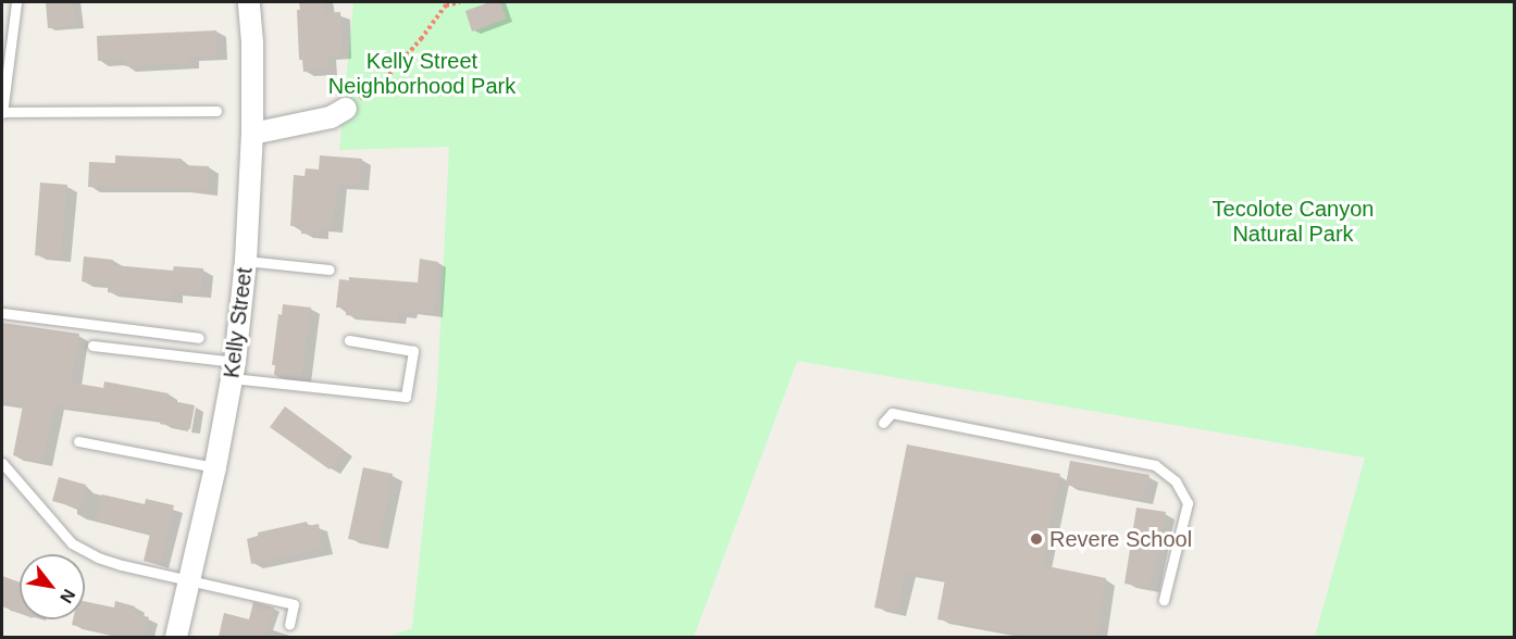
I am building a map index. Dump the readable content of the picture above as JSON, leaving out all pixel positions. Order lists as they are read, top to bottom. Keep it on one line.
{"streets":{"street":["Kelly Street"]},"parks":["Kelly Street Neighborhood Park","Tecolote Canyon Natural Park"],"places":["Revere School"],"north":"bottom right"}
